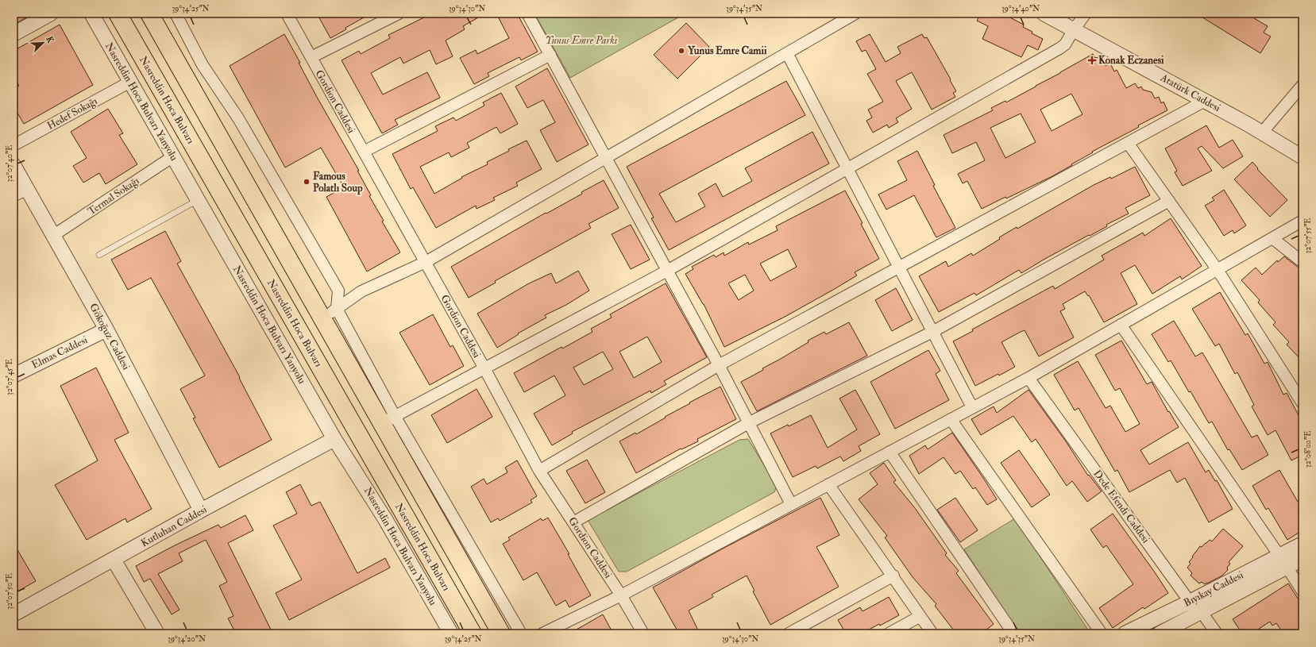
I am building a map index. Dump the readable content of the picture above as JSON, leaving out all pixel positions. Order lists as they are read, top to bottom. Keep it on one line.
{"streets":{"highway":["Nasreddin Hoca Bulvarı"],"street":["Atatürk Caddesi","Nasreddin Hoca Bulvarı Yanyolu","Gordion Caddesi","Hedef Sokağı","Termal Sokağı","Gökoğuz Caddesi","Elmas Caddesi","Dede Efendi Caddesi","Kutluhan Caddesi","Bıyıkay Caddesi"]},"crossings":[["Nasreddin Hoca Bulvarı Yanyolu","Hedef Sokağı"],["Nasreddin Hoca Bulvarı Yanyolu","Termal Sokağı"],["Nasreddin Hoca Bulvarı Yanyolu","Kutluhan Caddesi"],["Termal Sokağı","Gökoğuz Caddesi"],["Gökoğuz Caddesi","Elmas Caddesi"],["Gökoğuz Caddesi","Kutluhan Caddesi"],["Dede Efendi Caddesi","Bıyıkay Caddesi"]],"parks":["Yunus Emre Parkı"],"places":{"other":["Yunus Emre Camii","Famous Polatlı Soup"],"health":["Konak Eczanesi"]},"north":"top right","coordinates":["39°34'25\"N","39°34'30\"N","39°34'35\"N","39°34'40\"N","32°07'40\"E","32°07'55\"E","32°07'45\"E","32°08'00\"E","32°07'50\"E","39°34'20\"N"]}
